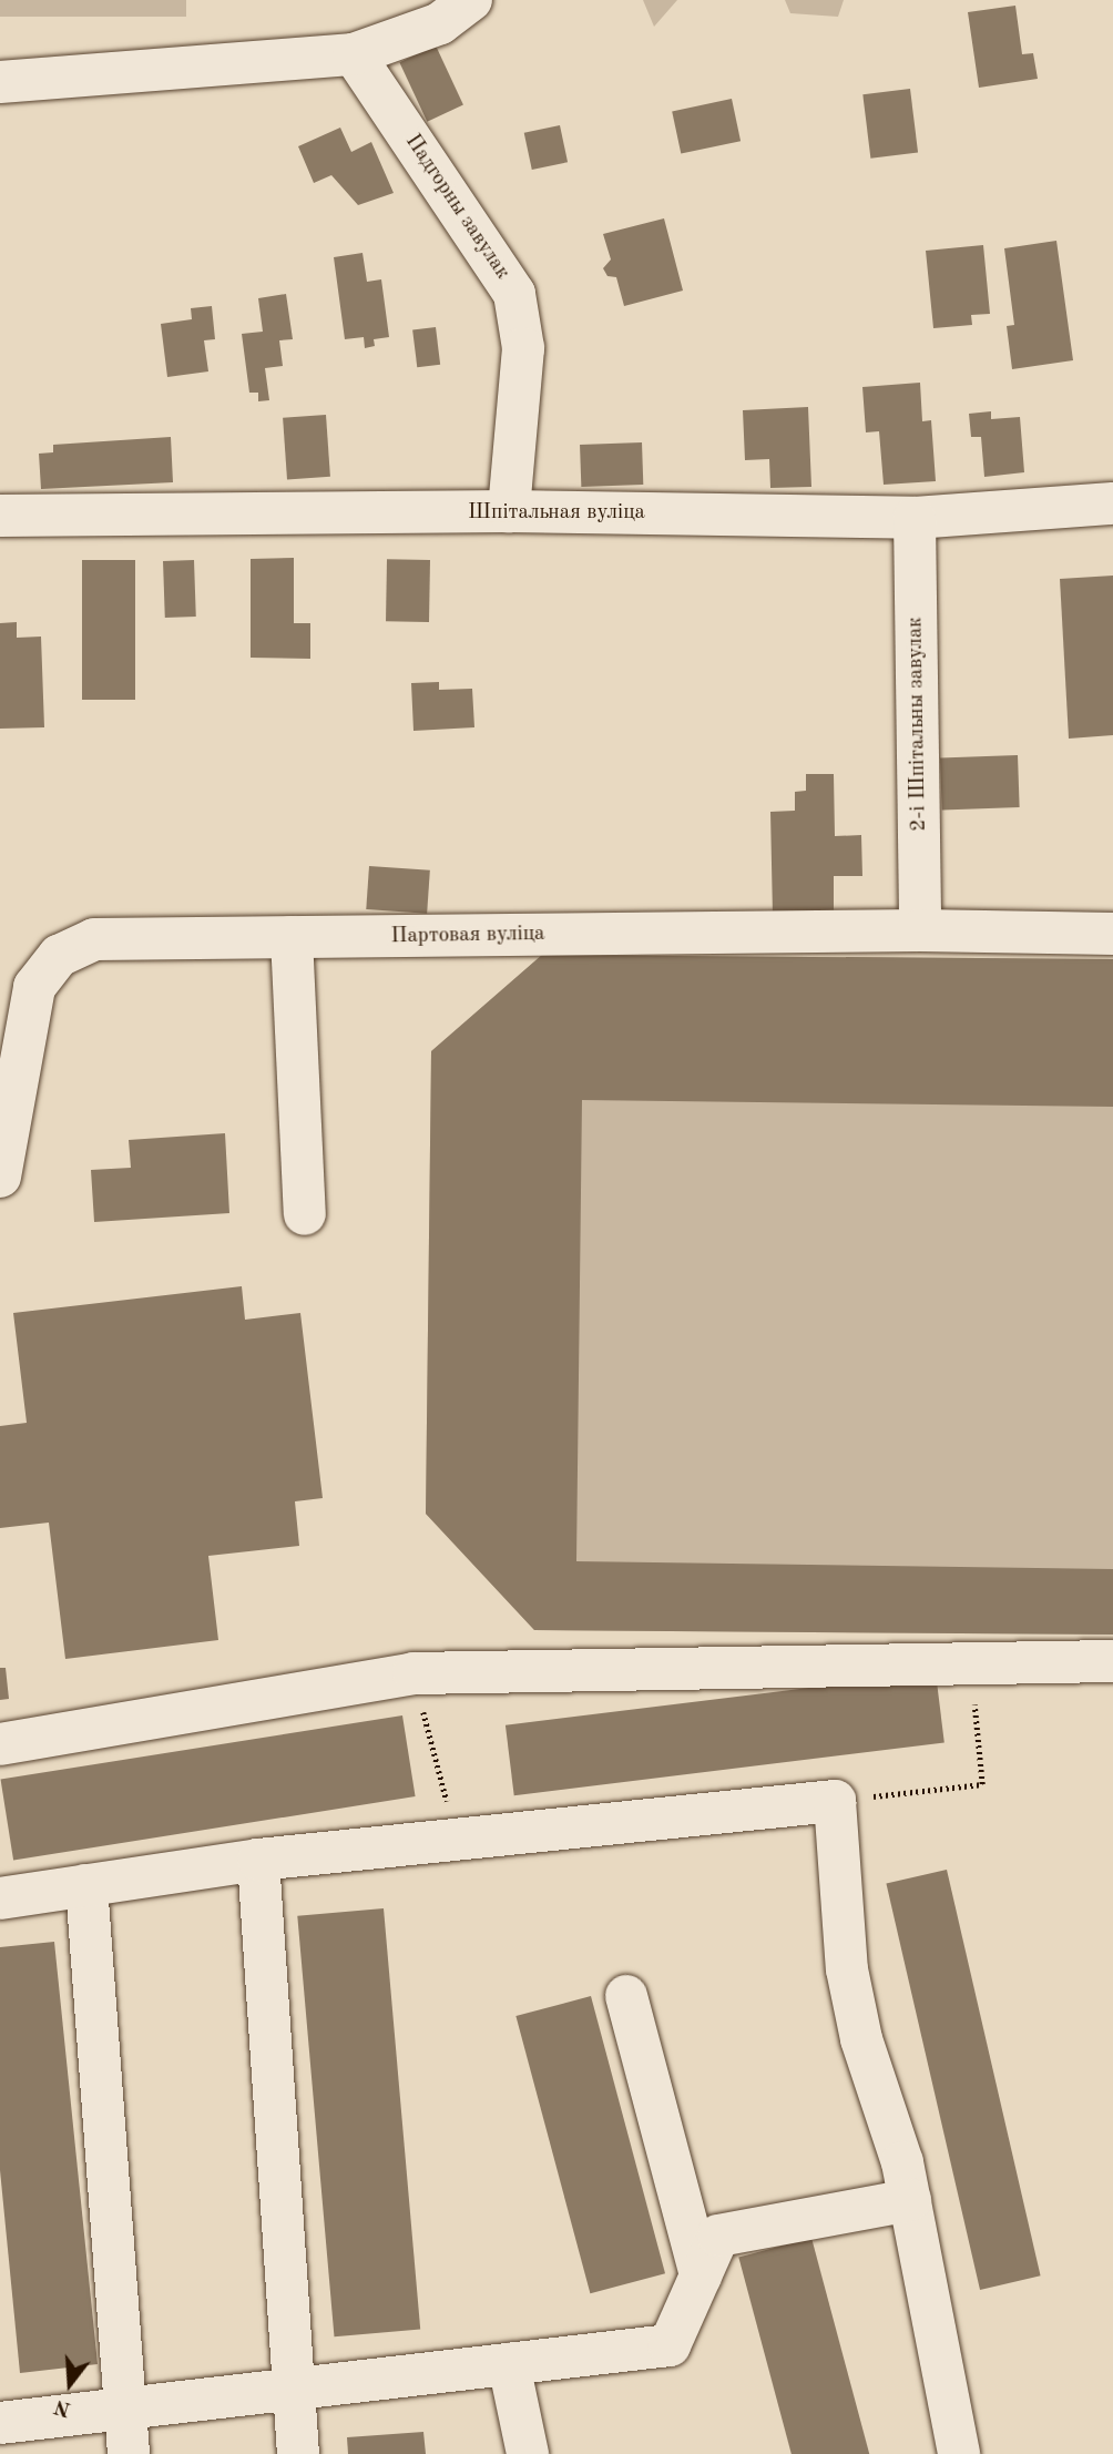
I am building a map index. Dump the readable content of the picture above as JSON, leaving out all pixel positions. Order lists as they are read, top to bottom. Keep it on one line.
{"streets":{"street":["Падгорны завулак","Шпітальная вуліца","2-і Шпітальны завулак","Партовая вуліца"]},"crossings":[["Падгорны завулак","Шпітальная вуліца"],["Шпітальная вуліца","2-і Шпітальны завулак"],["2-і Шпітальны завулак","Партовая вуліца"]],"north":"bottom"}
